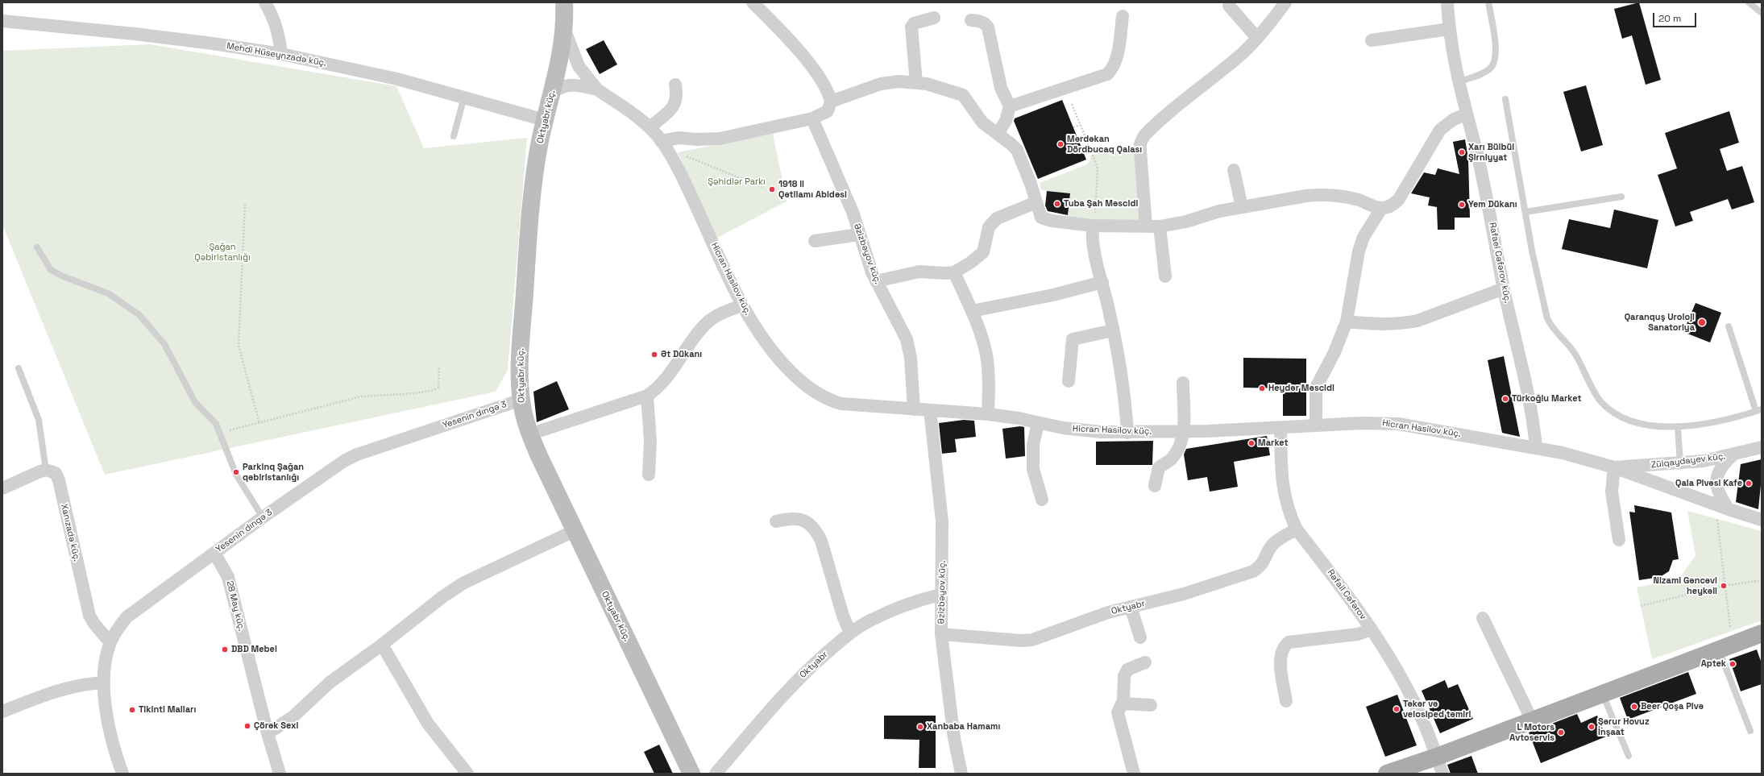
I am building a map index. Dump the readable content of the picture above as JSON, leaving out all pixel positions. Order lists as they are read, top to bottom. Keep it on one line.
{"streets":{"street":["Mehdi Hüseynzadə küç.","Oktyabr küç.","Əzizbəyov küç.","Rafael Cəfərov küç.","Hicran Hasilov küç.","Yesenin dıngə 3","Zülqaydayev küç.","Xanızadə küç.","Rəfail Cəfərov","28 May küç.","Oktyabr"]},"crossings":[["Mehdi Hüseynzadə küç.","Oktyabr küç."],["Oktyabr küç.","Yesenin dıngə 3"],["Əzizbəyov küç.","Hicran Hasilov küç."],["Əzizbəyov küç.","Oktyabr"],["Rafael Cəfərov küç.","Hicran Hasilov küç."],["Hicran Hasilov küç.","Zülqaydayev küç."],["Hicran Hasilov küç.","Rəfail Cəfərov"],["Yesenin dıngə 3","Xanızadə küç."],["Yesenin dıngə 3","28 May küç."],["Rəfail Cəfərov","Oktyabr"]],"parks":["Şəhidlər Parkı","Şağan Qəbiristanlığı"],"places":["Mərdəkan Dördbucaq Qalası","Xarı Bülbül Şirniyyat","1918 il Qətliamı Abidəsi","Tuba Şah Məscidi","Yem Dükanı","Qaranquş Uroloji Sanatoriya","Ət Dükanı","Heydər Məscidi","Türkoğlu Market","Market","Parkinq Şağan qəbiristanlığı","Qala Pivəsi Kafe","Nizami Gəncəvi heykəli","DBD Mebel","Aptek","Beer Qoşa Pivə","Təkər və velosiped təmiri","Tikinti Malları","Çörək Sexi","Xanbaba Hamamı","Şərur Hovuz İnşaat","L Motors Avtoservis"],"scale_bar":"20 m"}
